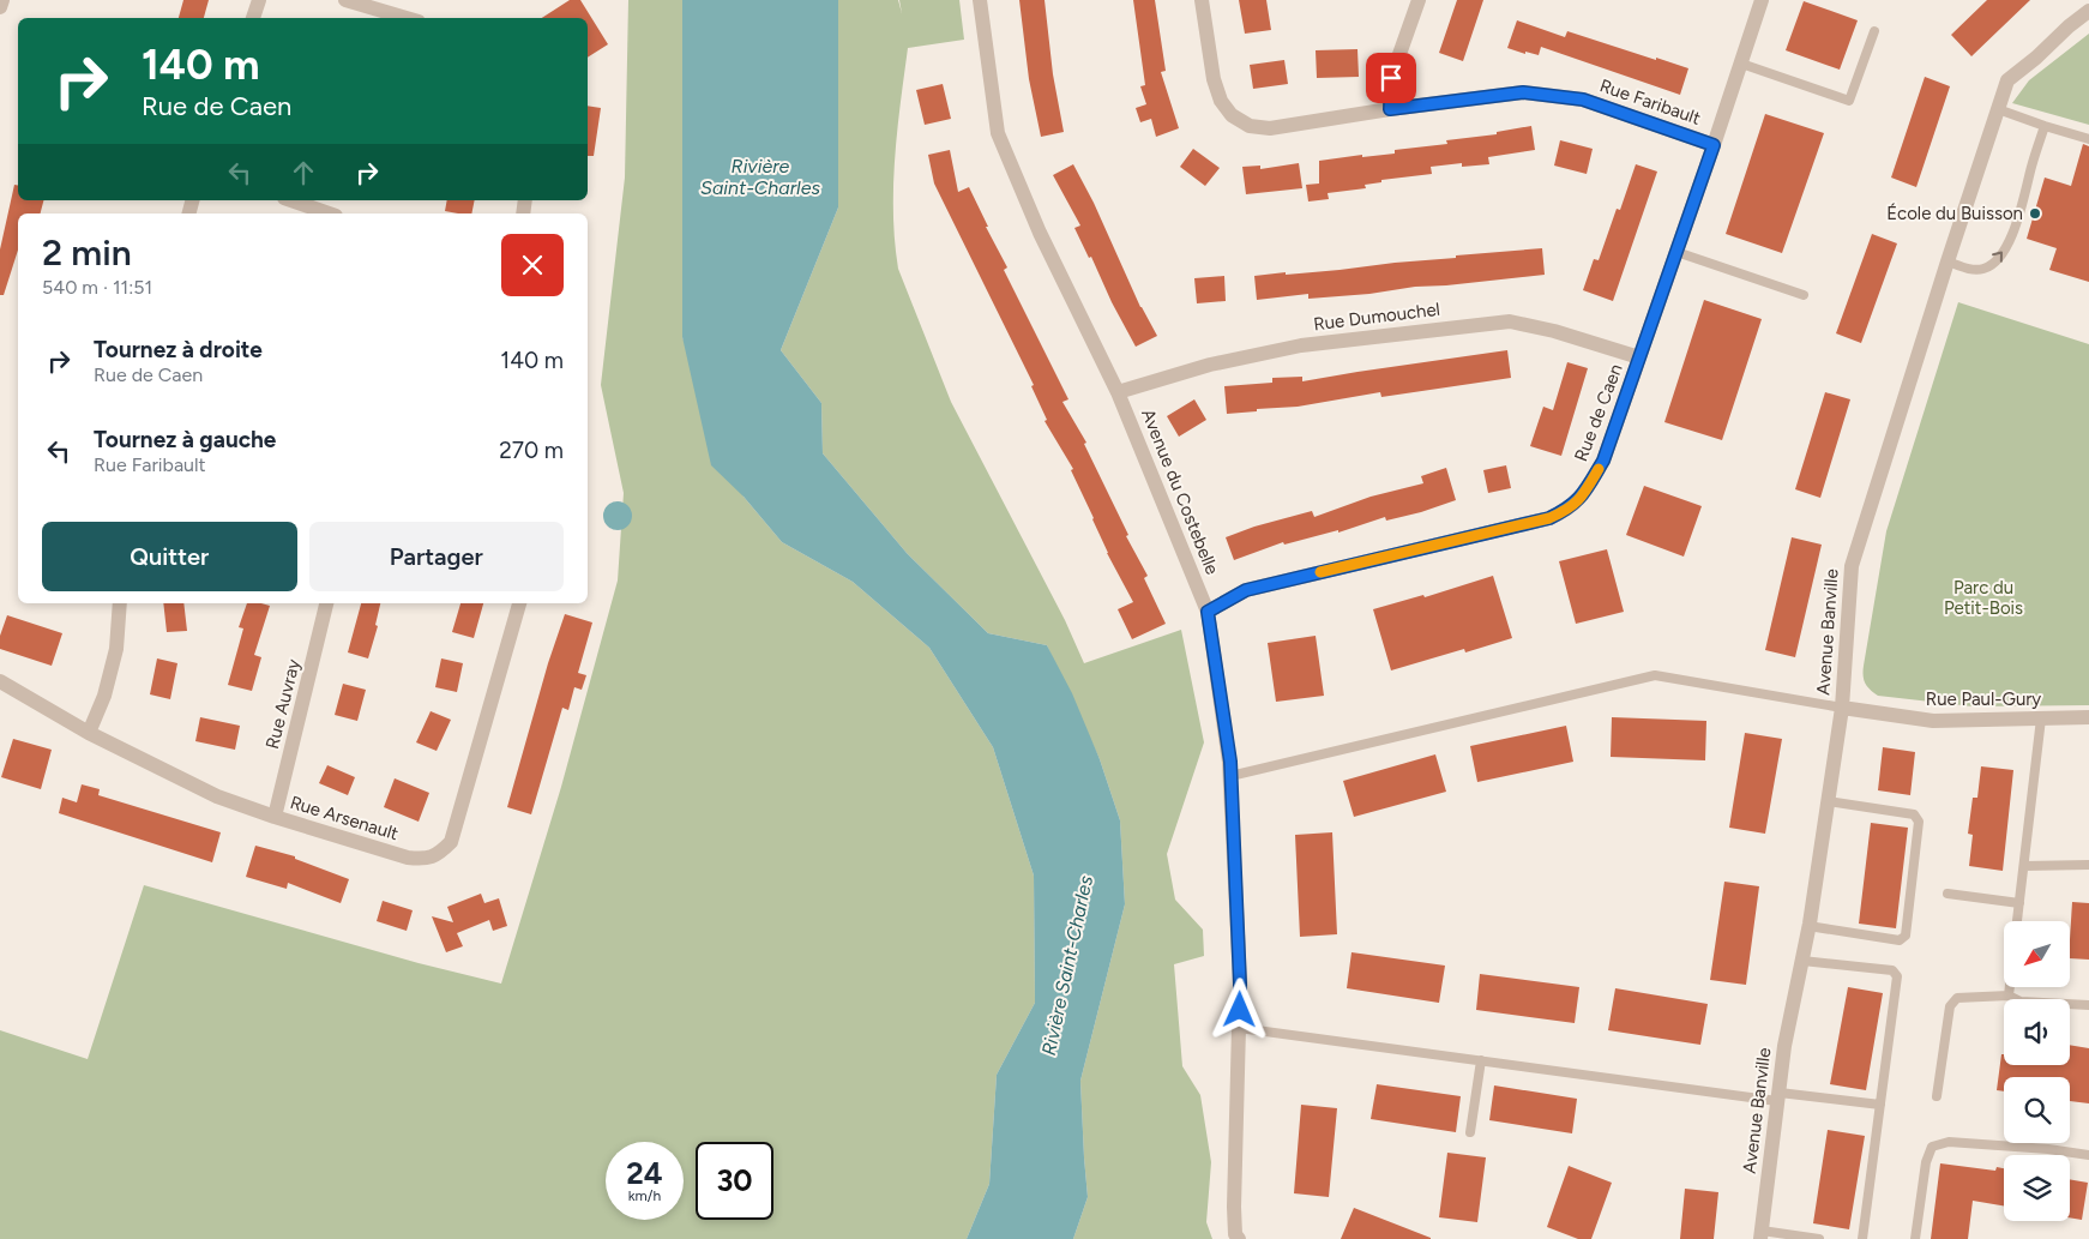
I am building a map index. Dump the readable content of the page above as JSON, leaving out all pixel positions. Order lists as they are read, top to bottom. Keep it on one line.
{"streets":{"street":["Rue Faribault","Rue Dumouchel","Rue de Caen","Avenue du Costebelle","Avenue Banville","Rue Paul-Gury","Rue Auvray","Rue Arsenault"]},"crossings":[["Rue Faribault","Rue de Caen"],["Rue Dumouchel","Rue de Caen"],["Rue Dumouchel","Avenue du Costebelle"],["Rue de Caen","Avenue du Costebelle"],["Avenue Banville","Rue Paul-Gury"],["Rue Auvray","Rue Arsenault"]],"water":["Rivière Saint-Charles"],"parks":["Parc du Petit-Bois"],"places":["École du Buisson"],"north":"bottom left","page":{"turn":["140 m","Rue de Caen"],"heading":["2 min","540 m · 11:51"],"list":[{"name":"Tournez à droite","note":"Rue de Caen","value":"140 m"},{"name":"Tournez à gauche","note":"Rue Faribault","value":"270 m"}],"buttons":["Quitter","Partager"],"speed":"24 km/h","limit":"30"}}
